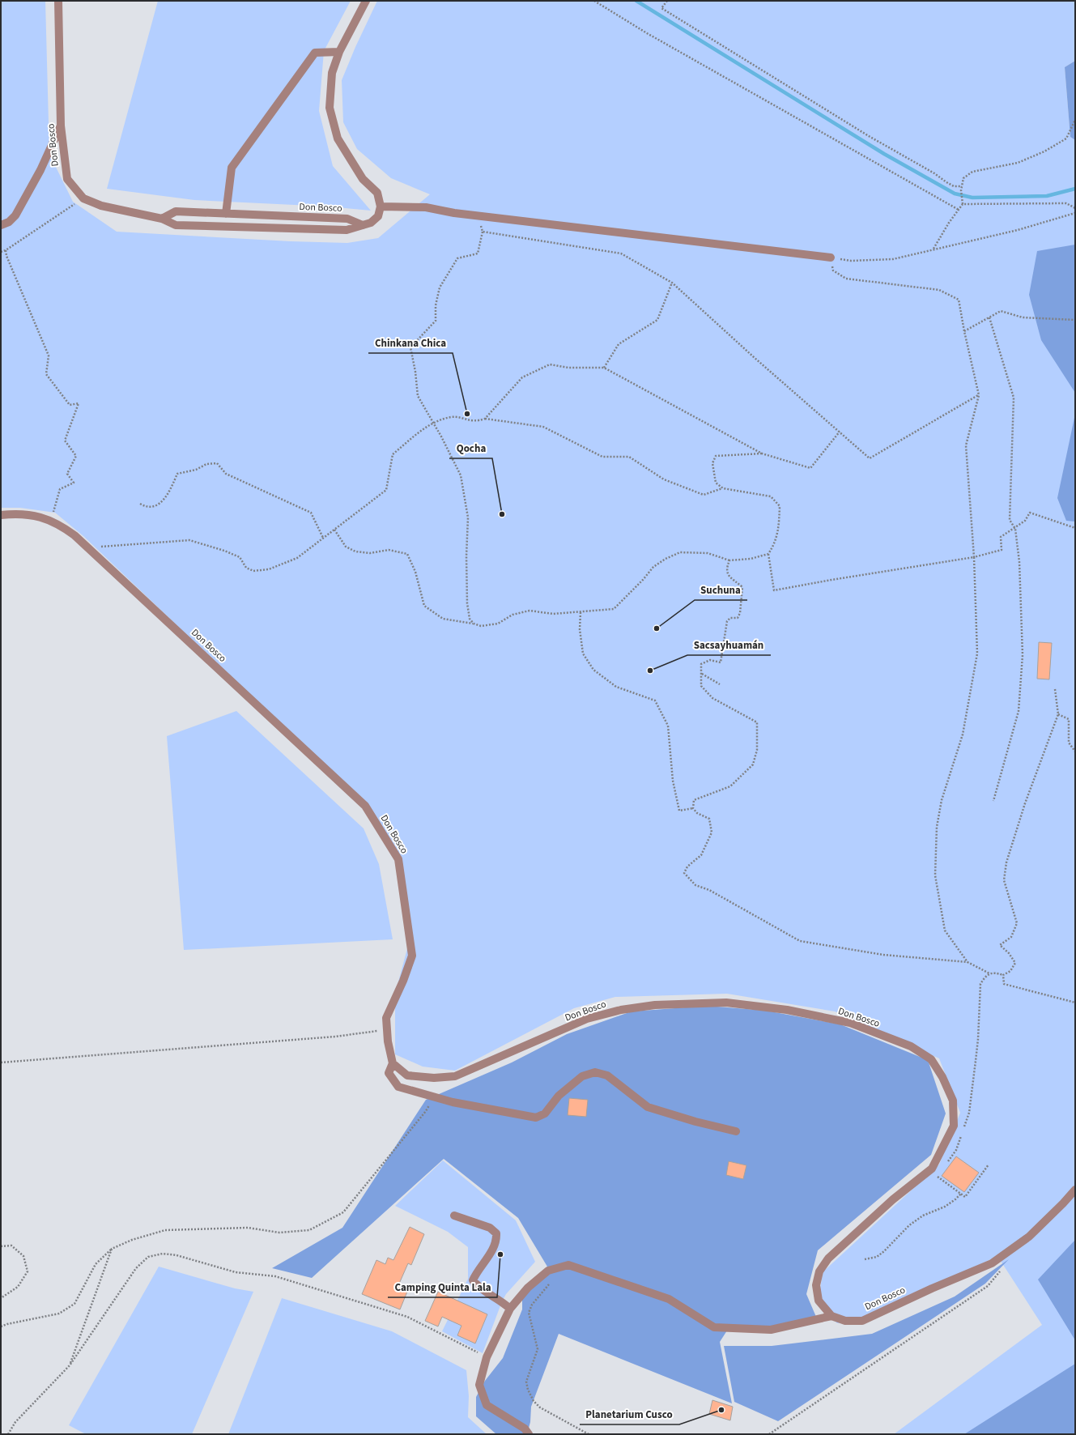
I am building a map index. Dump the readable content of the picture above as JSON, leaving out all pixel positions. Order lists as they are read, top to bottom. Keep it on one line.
{"streets":{"street":["Don Bosco"]},"places":["Chinkana Chica","Qocha","Suchuna","Sacsayhuamán","Camping Quinta Lala","Planetarium Cusco"]}
